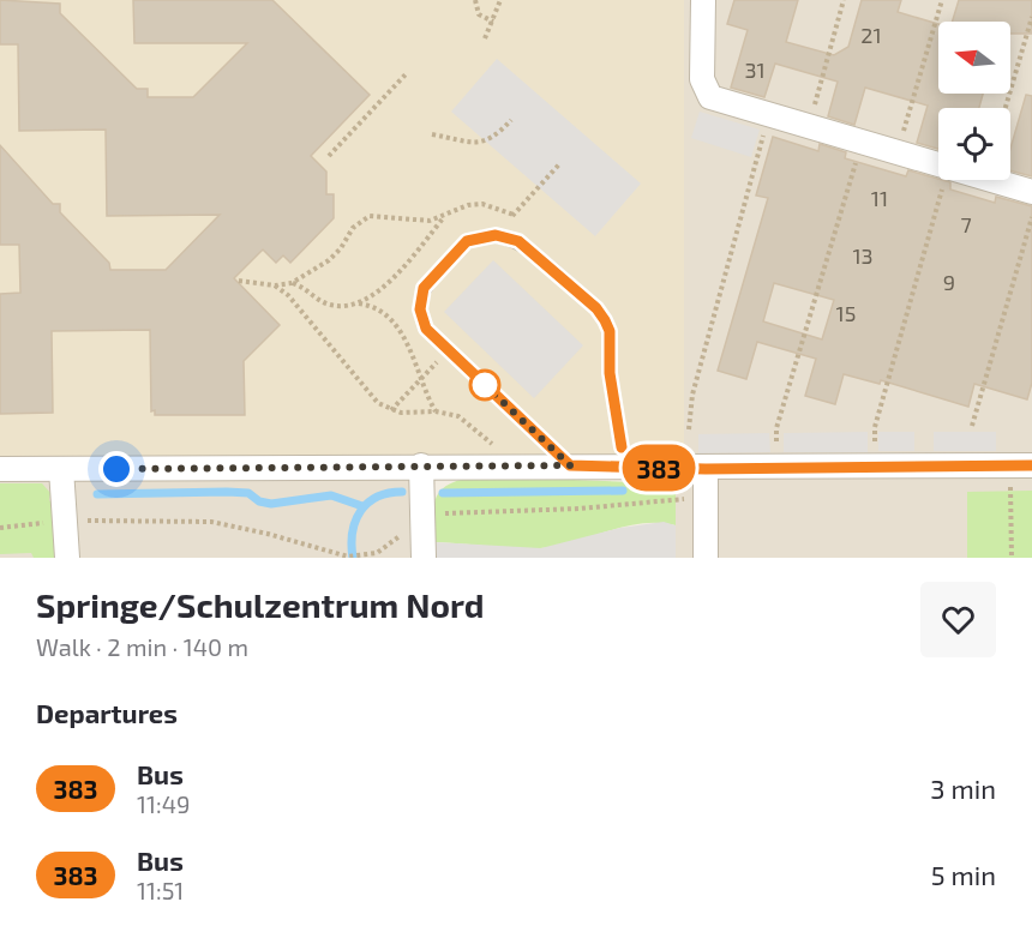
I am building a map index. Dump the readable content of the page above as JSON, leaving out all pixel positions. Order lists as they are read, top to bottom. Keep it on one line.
{"lines":["bus line 383"],"house_numbers":["21","31","11","7","13","9","15"],"north":"left","page":{"on_map":"383","heading":[["Springe/Schulzentrum Nord","Walk · 2 min · 140 m"],"Departures"],"list":[{"mark":"383","name":"Bus","note":"11:49","value":"3 min"},{"mark":"383","name":"Bus","note":"11:51","value":"5 min"}]}}
